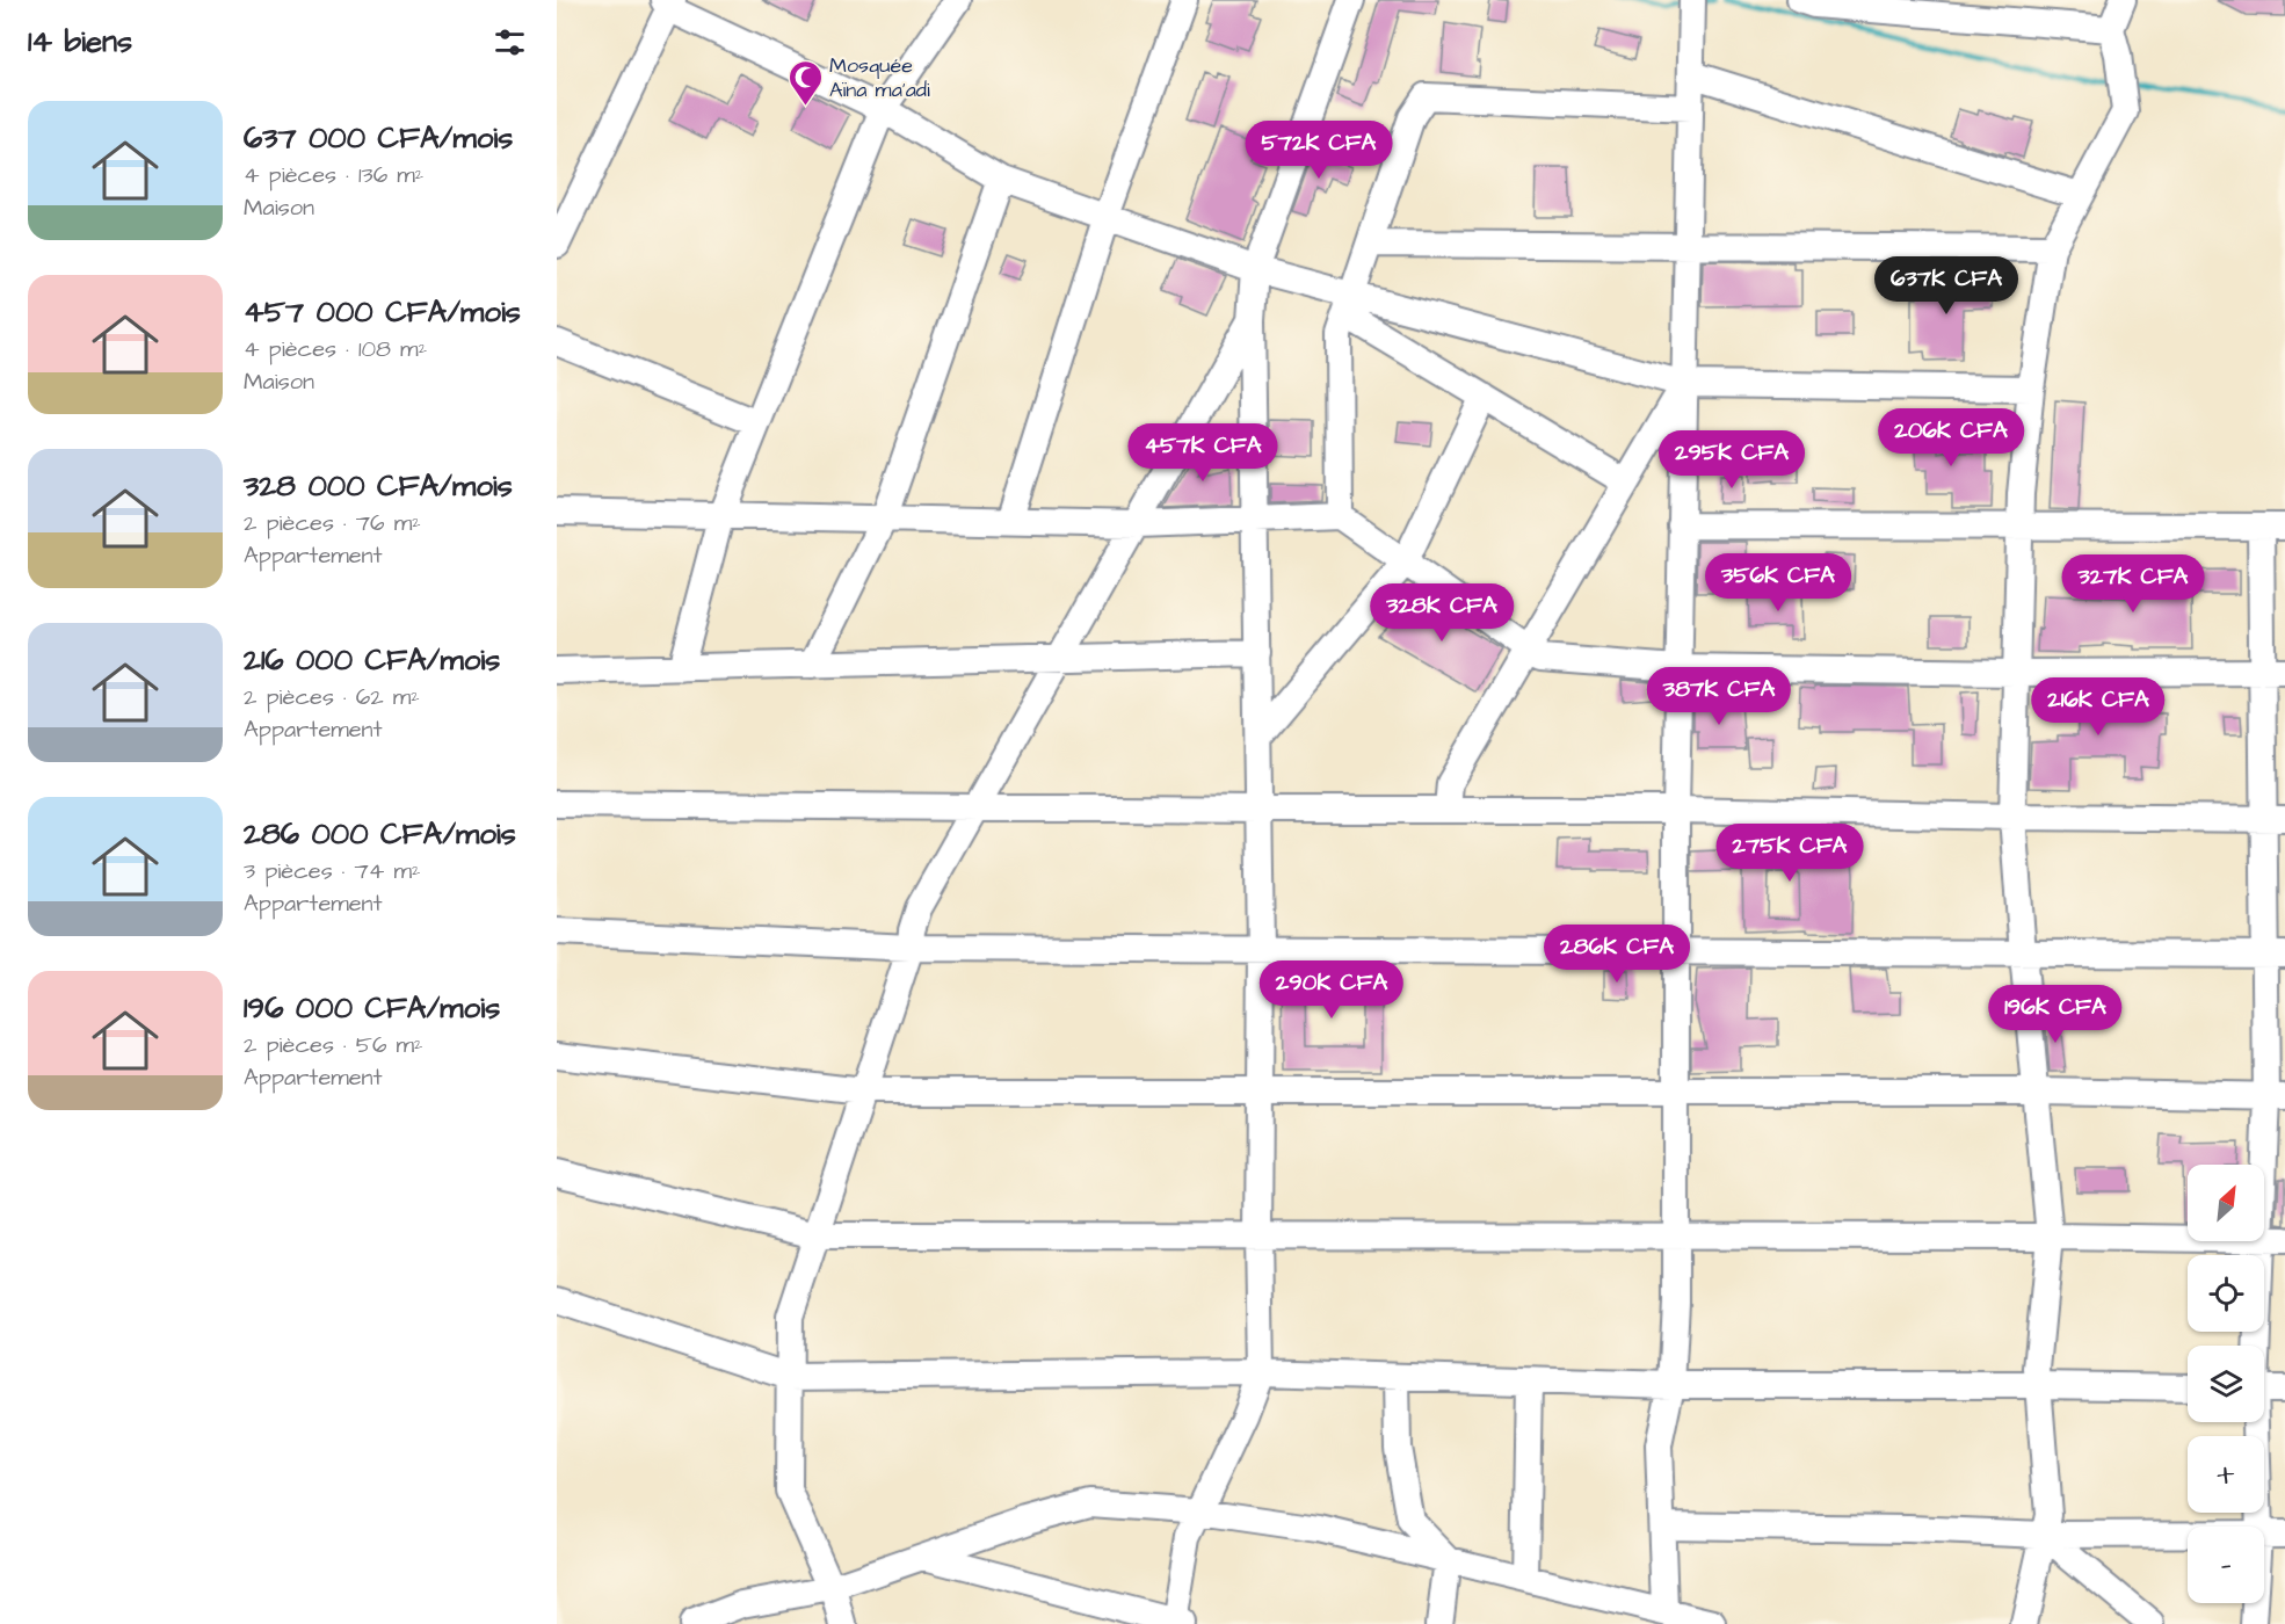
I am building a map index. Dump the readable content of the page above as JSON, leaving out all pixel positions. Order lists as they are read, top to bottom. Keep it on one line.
{"places":{"mosque":["Mosquée Aïna ma'adi"]},"north":"top right","page":{"heading":"14 biens","list":[{"name":"637 000 CFA/mois","note":"4 pièces · 136 m² · Maison"},{"name":"457 000 CFA/mois","note":"4 pièces · 108 m² · Maison"},{"name":"328 000 CFA/mois","note":"2 pièces · 76 m² · Appartement"},{"name":"216 000 CFA/mois","note":"2 pièces · 62 m² · Appartement"},{"name":"286 000 CFA/mois","note":"3 pièces · 74 m² · Appartement"},{"name":"196 000 CFA/mois","note":"2 pièces · 56 m² · Appartement"}],"price":["572K CFA","637K CFA","206K CFA","457K CFA","295K CFA","356K CFA","327K CFA","328K CFA","387K CFA","216K CFA","275K CFA","286K CFA","290K CFA","196K CFA"],"map_buttons":["+","−"]}}
